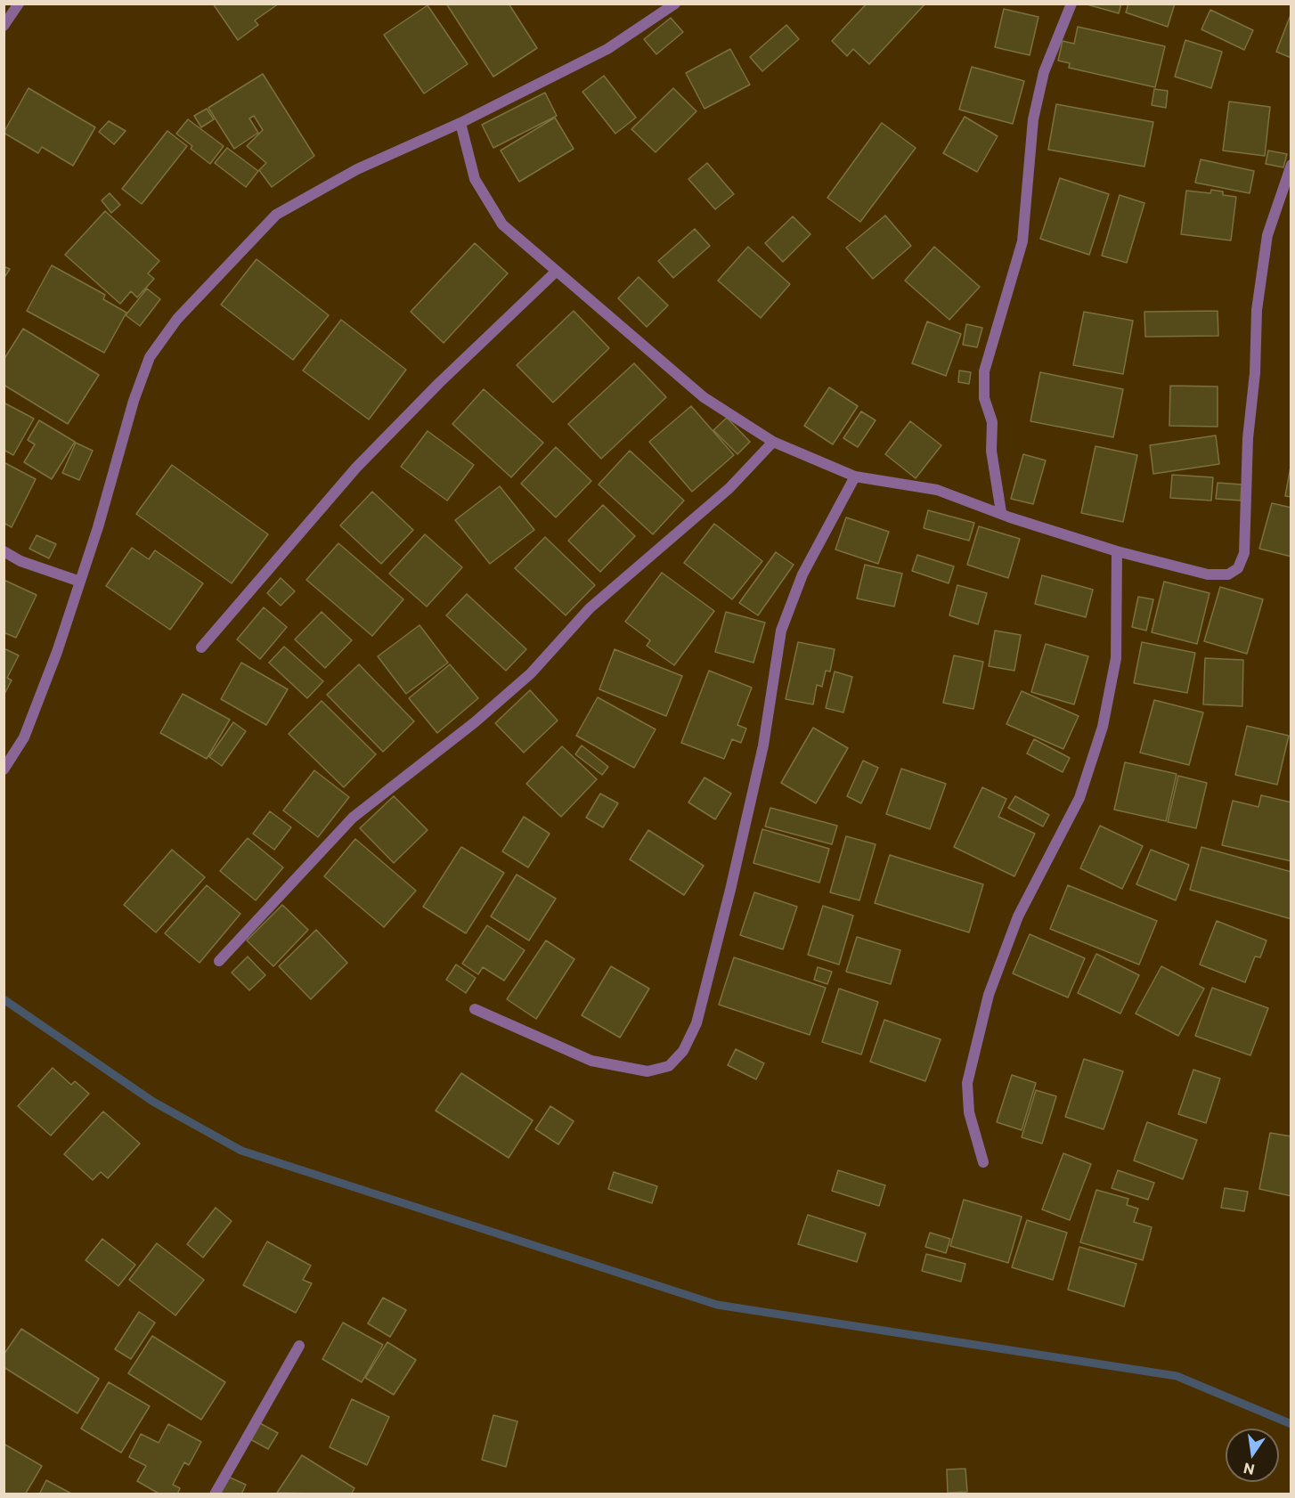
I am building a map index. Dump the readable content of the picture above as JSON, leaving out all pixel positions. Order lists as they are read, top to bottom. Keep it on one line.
{"north":"bottom"}
